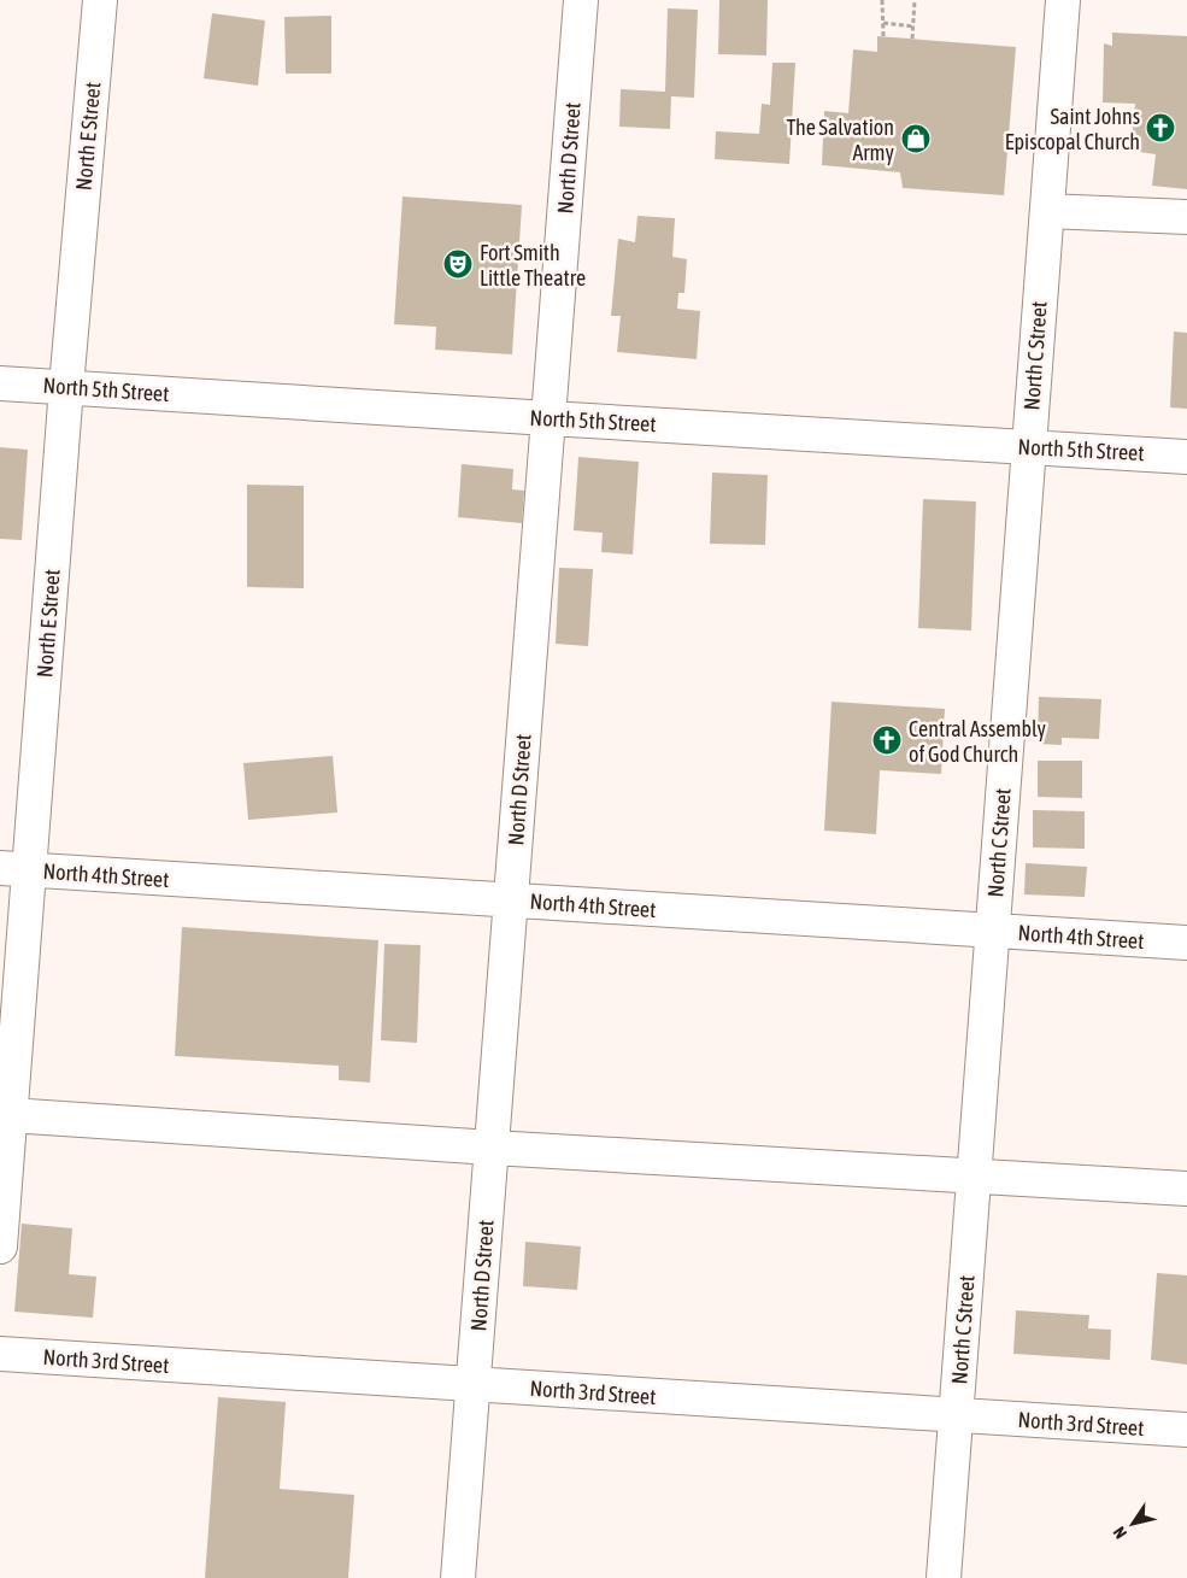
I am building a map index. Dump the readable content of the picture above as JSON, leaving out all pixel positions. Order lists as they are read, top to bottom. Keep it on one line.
{"streets":{"street":["North E Street","North D Street","North C Street","North 5th Street","North 4th Street","North 3rd Street"]},"crossings":[["North E Street","North 5th Street"],["North E Street","North 4th Street"],["North D Street","North 5th Street"],["North D Street","North 4th Street"],["North D Street","North 3rd Street"],["North C Street","North 5th Street"],["North C Street","North 4th Street"],["North C Street","North 3rd Street"]],"places":{"church":["Saint Johns Episcopal Church","Central Assembly of God Church"],"shop":["The Salvation Army"],"theatre":["Fort Smith Little Theatre"]},"north":"bottom left"}
